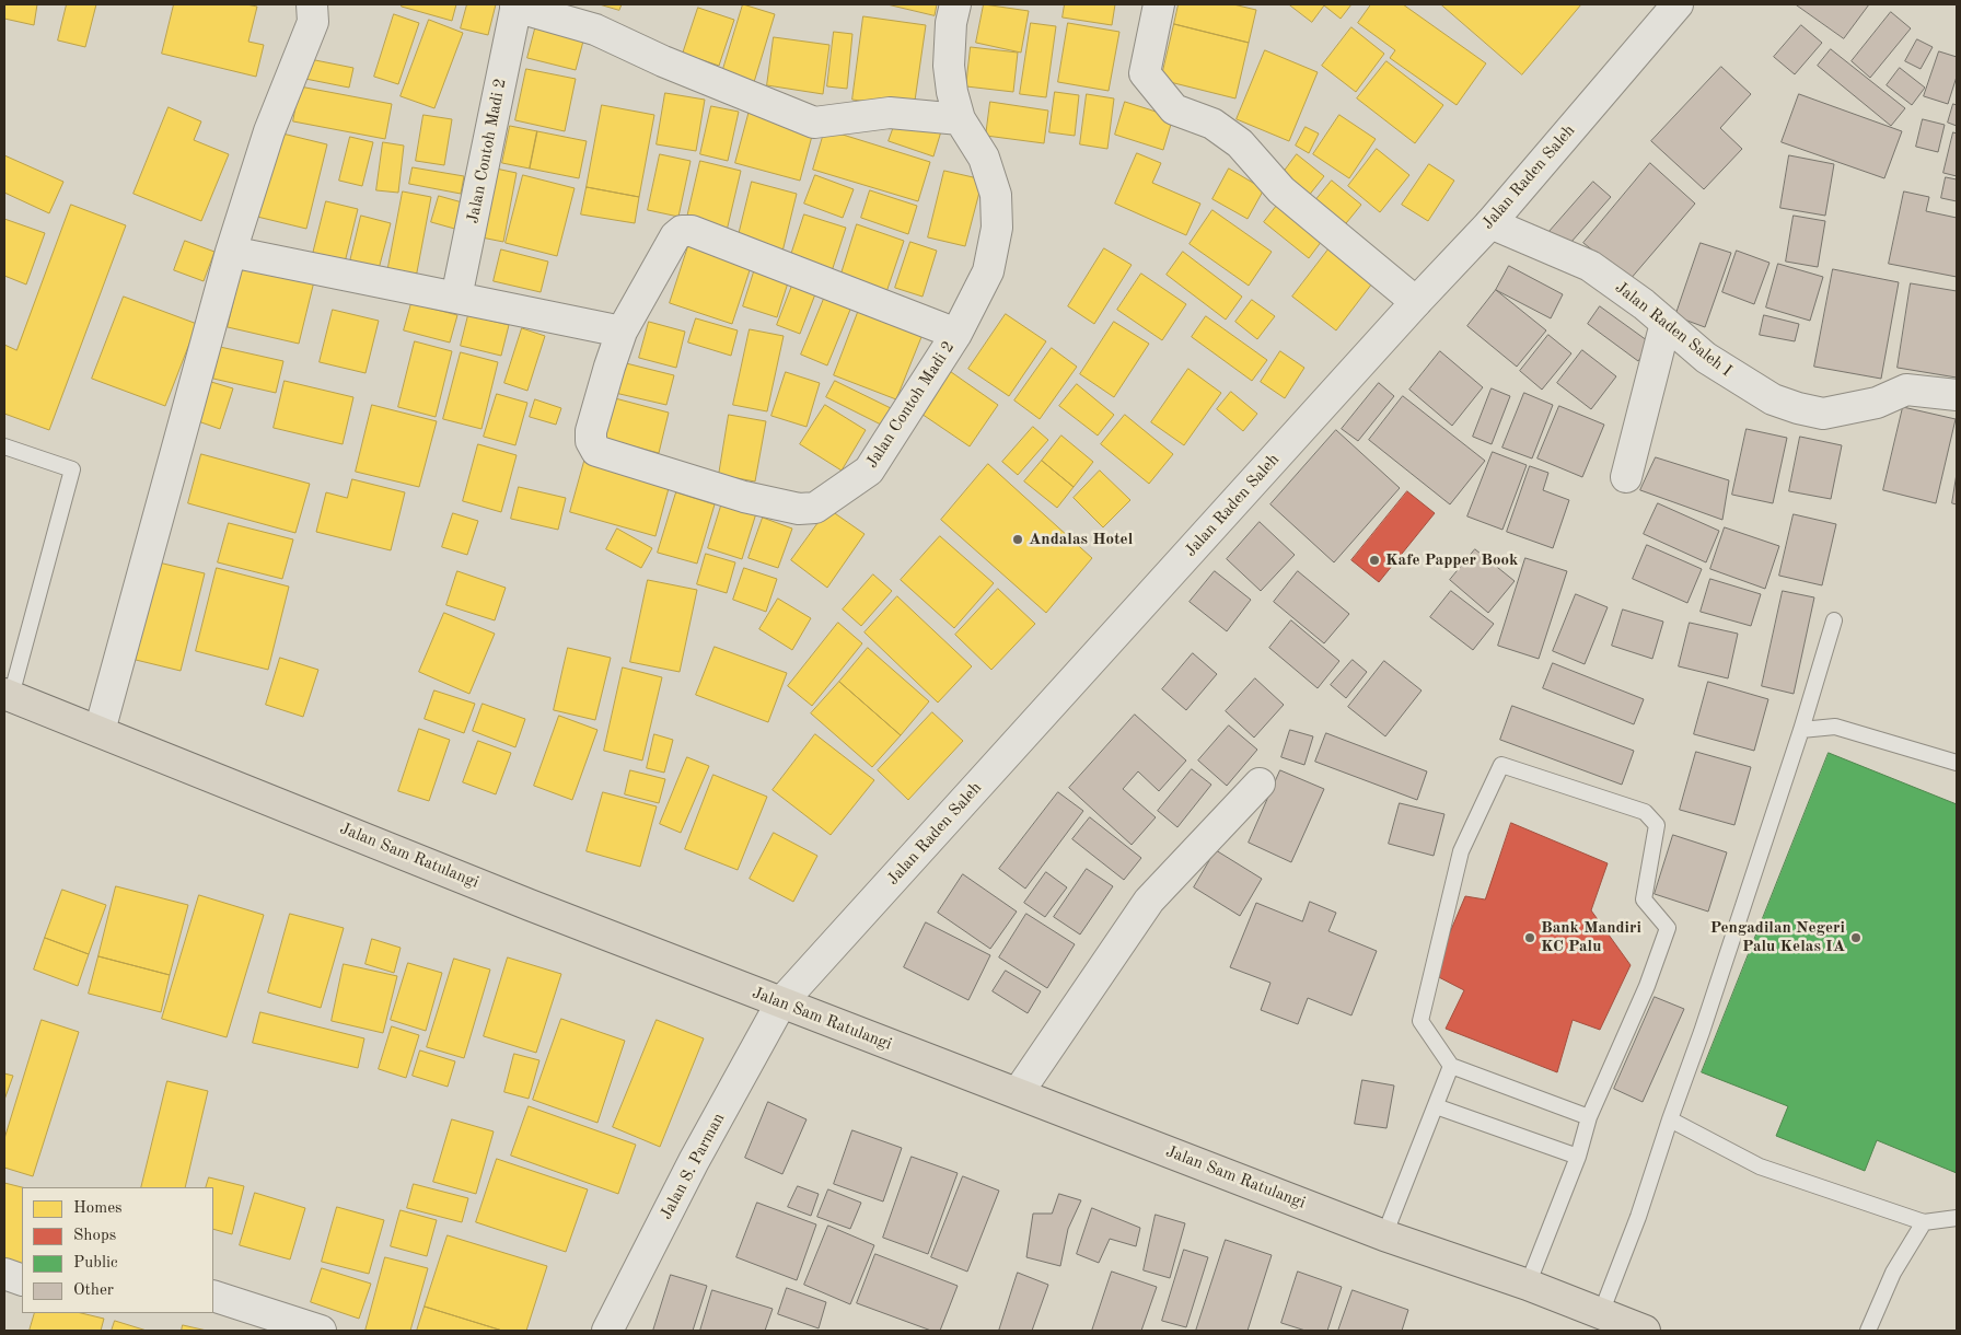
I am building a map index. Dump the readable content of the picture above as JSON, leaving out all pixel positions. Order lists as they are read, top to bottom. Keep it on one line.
{"streets":{"highway":["Jalan Sam Ratulangi"],"street":["Jalan Contoh Madi 2","Jalan Raden Saleh","Jalan Raden Saleh I","Jalan S. Parman"]},"crossings":[["Jalan Raden Saleh","Jalan Raden Saleh I"],["Jalan Raden Saleh","Jalan Sam Ratulangi"],["Jalan Raden Saleh","Jalan S. Parman"],["Jalan Sam Ratulangi","Jalan S. Parman"]],"places":["Andalas Hotel","Kafe Papper Book","Bank Mandiri KC Palu","Pengadilan Negeri Palu Kelas IA"],"legend":["Homes","Shops","Public","Other"]}
